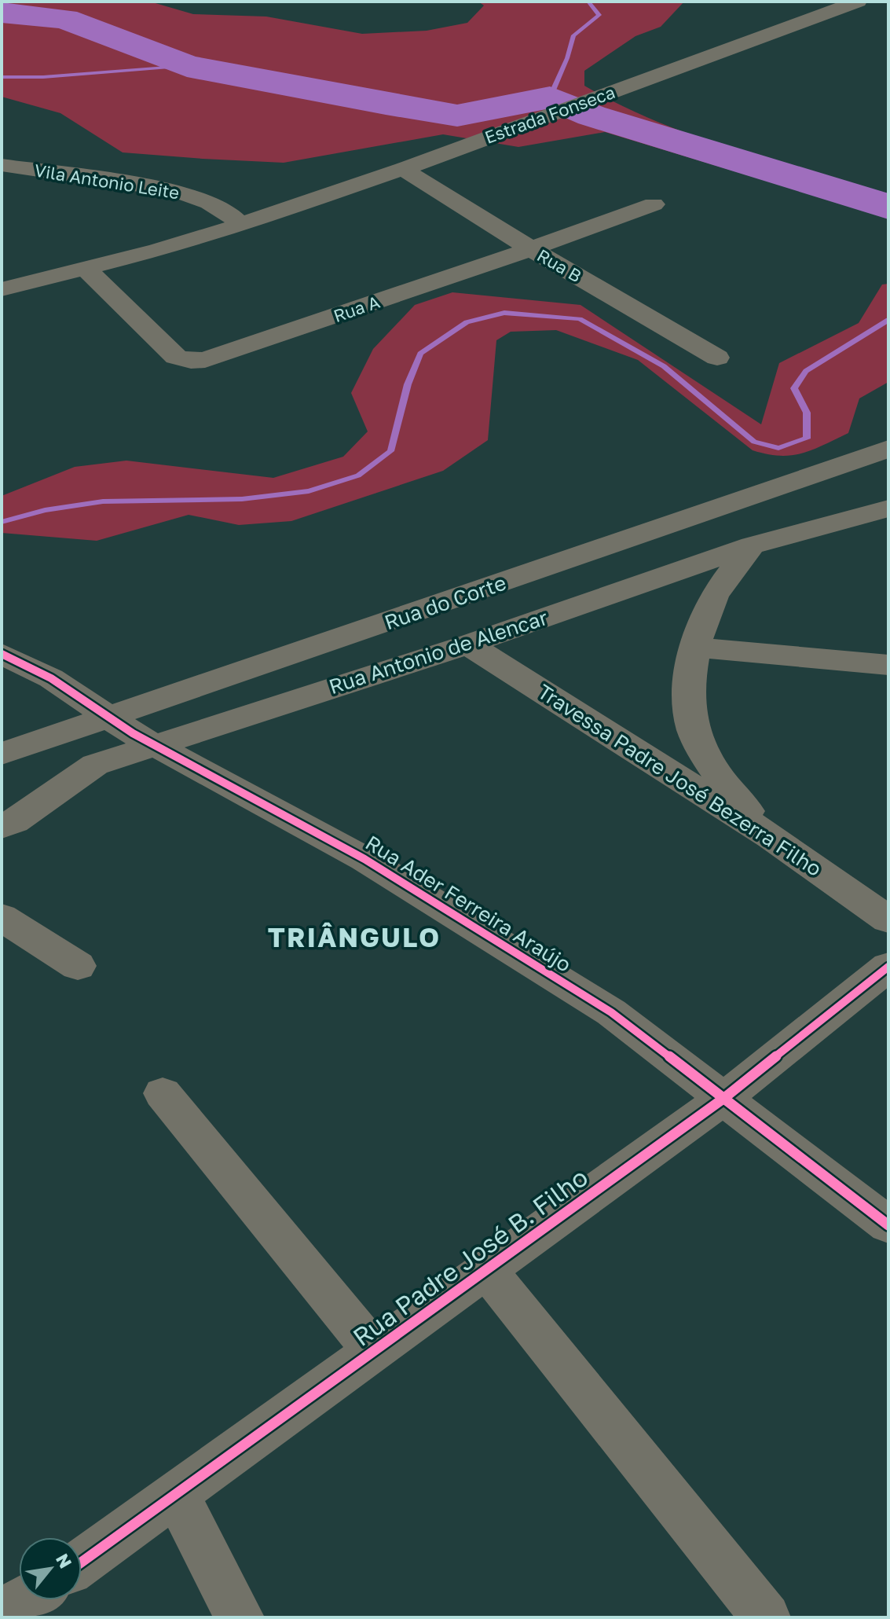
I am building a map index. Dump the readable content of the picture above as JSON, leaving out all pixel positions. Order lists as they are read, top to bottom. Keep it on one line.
{"streets":{"street":["Estrada Fonseca","Vila Antonio Leite","Rua B","Rua A","Rua do Corte","Rua Antonio de Alencar","Travessa Padre José Bezerra Filho","Rua Ader Ferreira Araújo","Rua Padre José B. Filho"]},"crossings":[["Estrada Fonseca","Vila Antonio Leite"],["Estrada Fonseca","Rua B"],["Estrada Fonseca","Rua A"],["Rua B","Rua A"],["Rua do Corte","Rua Ader Ferreira Araújo"],["Rua Antonio de Alencar","Travessa Padre José Bezerra Filho"],["Rua Antonio de Alencar","Rua Ader Ferreira Araújo"],["Rua Ader Ferreira Araújo","Rua Padre José B. Filho"]],"districts":["TRIÂNGULO"],"north":"top right"}
